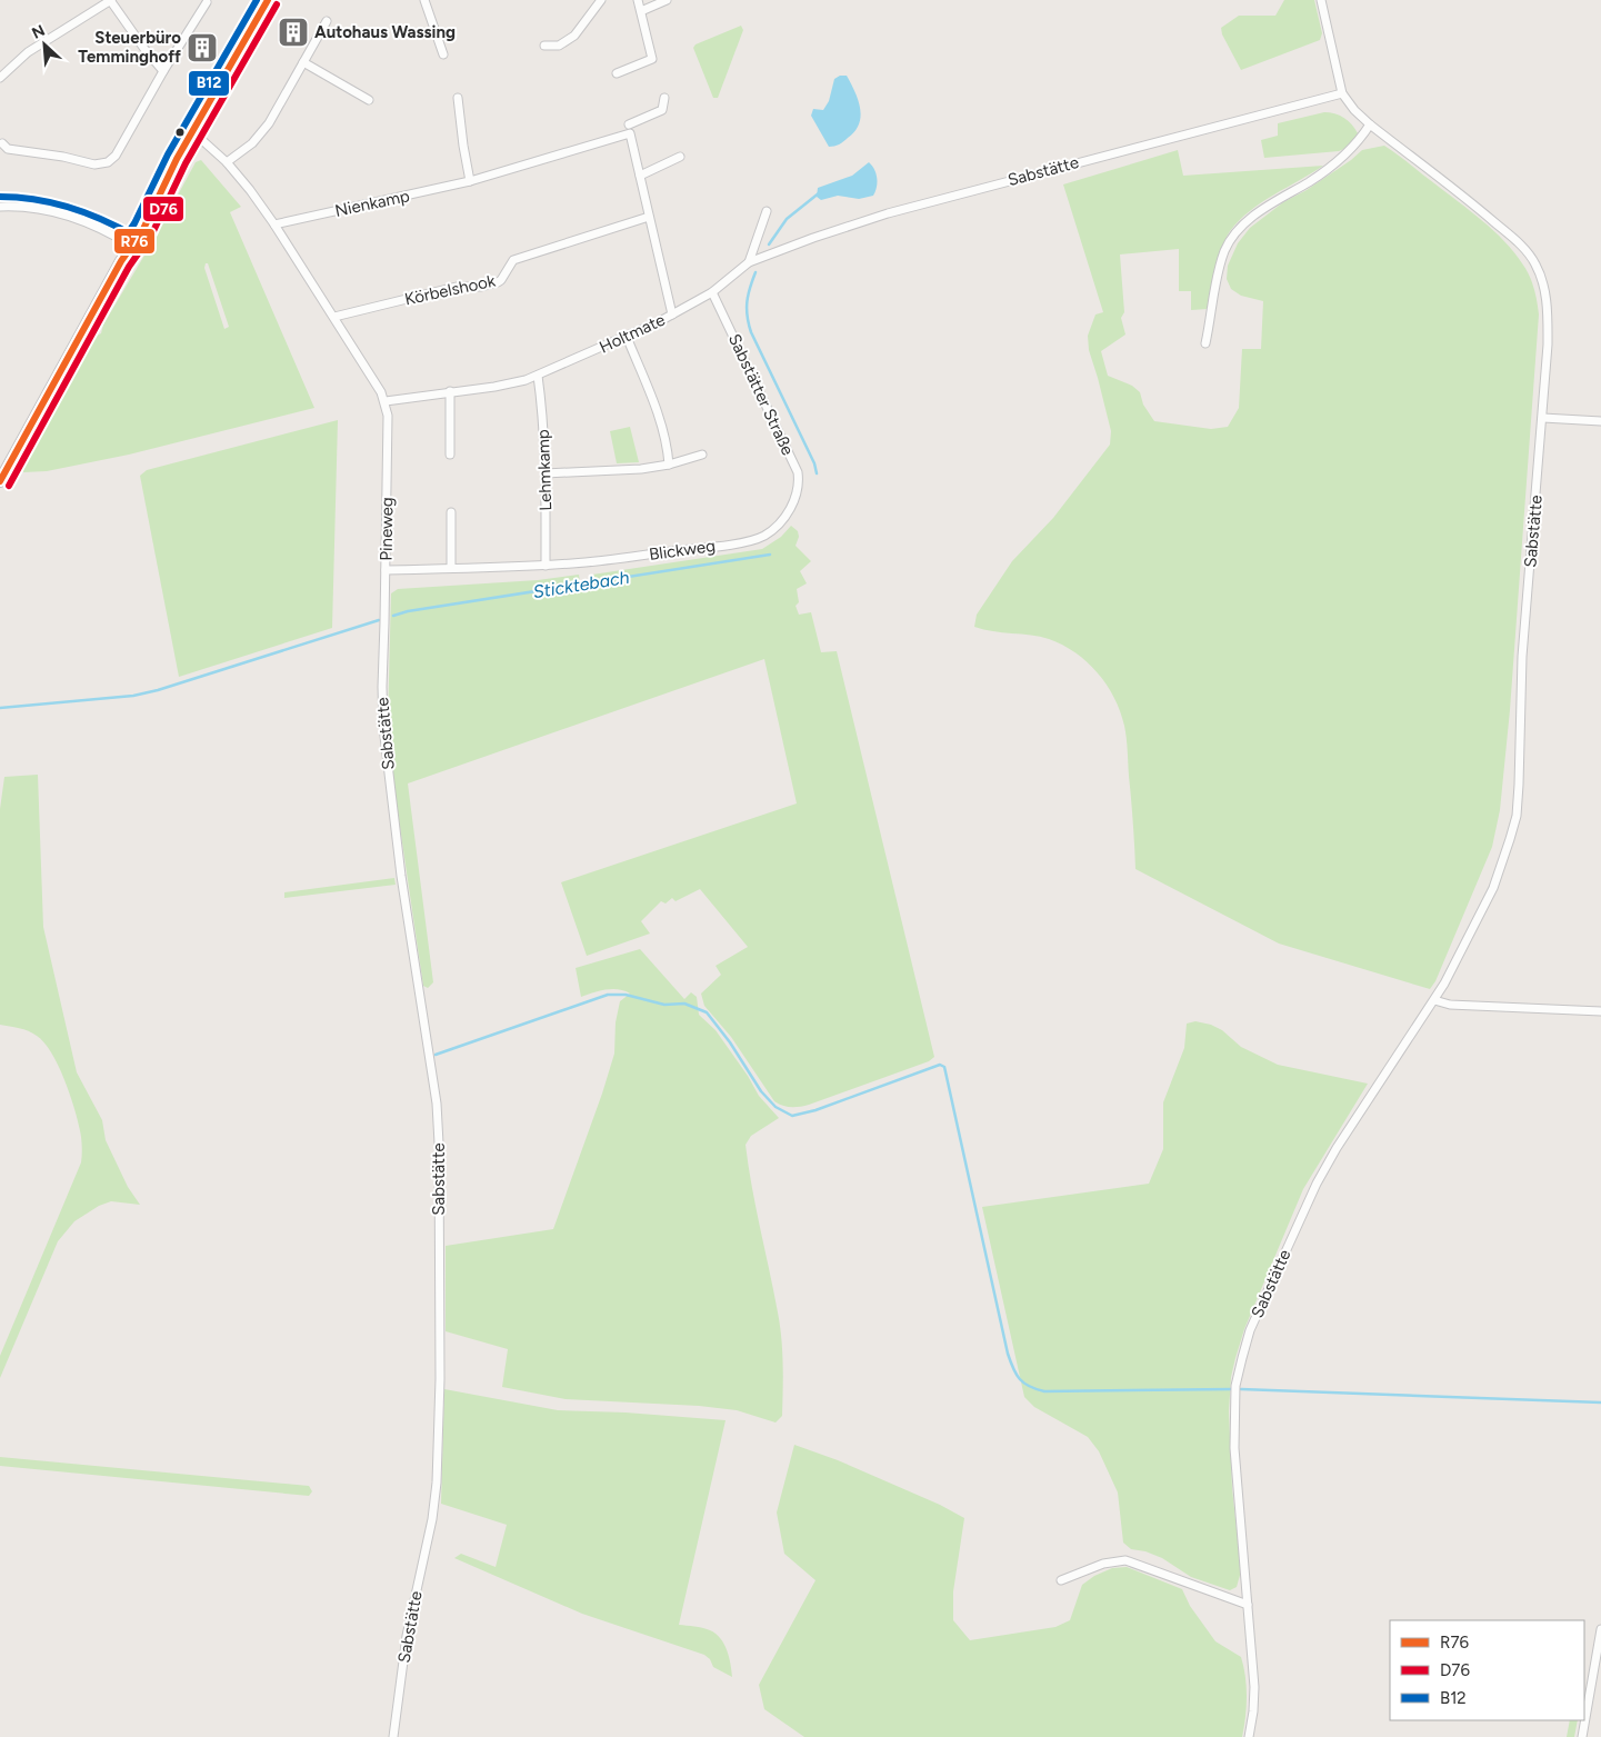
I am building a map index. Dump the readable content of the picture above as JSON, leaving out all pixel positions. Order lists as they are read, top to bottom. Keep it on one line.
{"streets":{"street":["Sabstätte","Nienkamp","Körbelshook","Holtmate","Sabstätter Straße","Lehmkamp","Pineweg","Blickweg"]},"crossings":[["Sabstätte","Holtmate"],["Sabstätte","Pineweg"],["Nienkamp","Pineweg"],["Körbelshook","Pineweg"],["Holtmate","Sabstätter Straße"],["Holtmate","Lehmkamp"],["Holtmate","Pineweg"],["Sabstätter Straße","Blickweg"],["Lehmkamp","Blickweg"],["Pineweg","Blickweg"]],"water":["Sticktebach"],"places":{"building":["Autohaus Wassing","Steuerbüro Temminghoff"]},"lines":["transit line R76","transit line B12","transit line D76"],"legend":["R76","D76","B12"],"north":"top left"}
